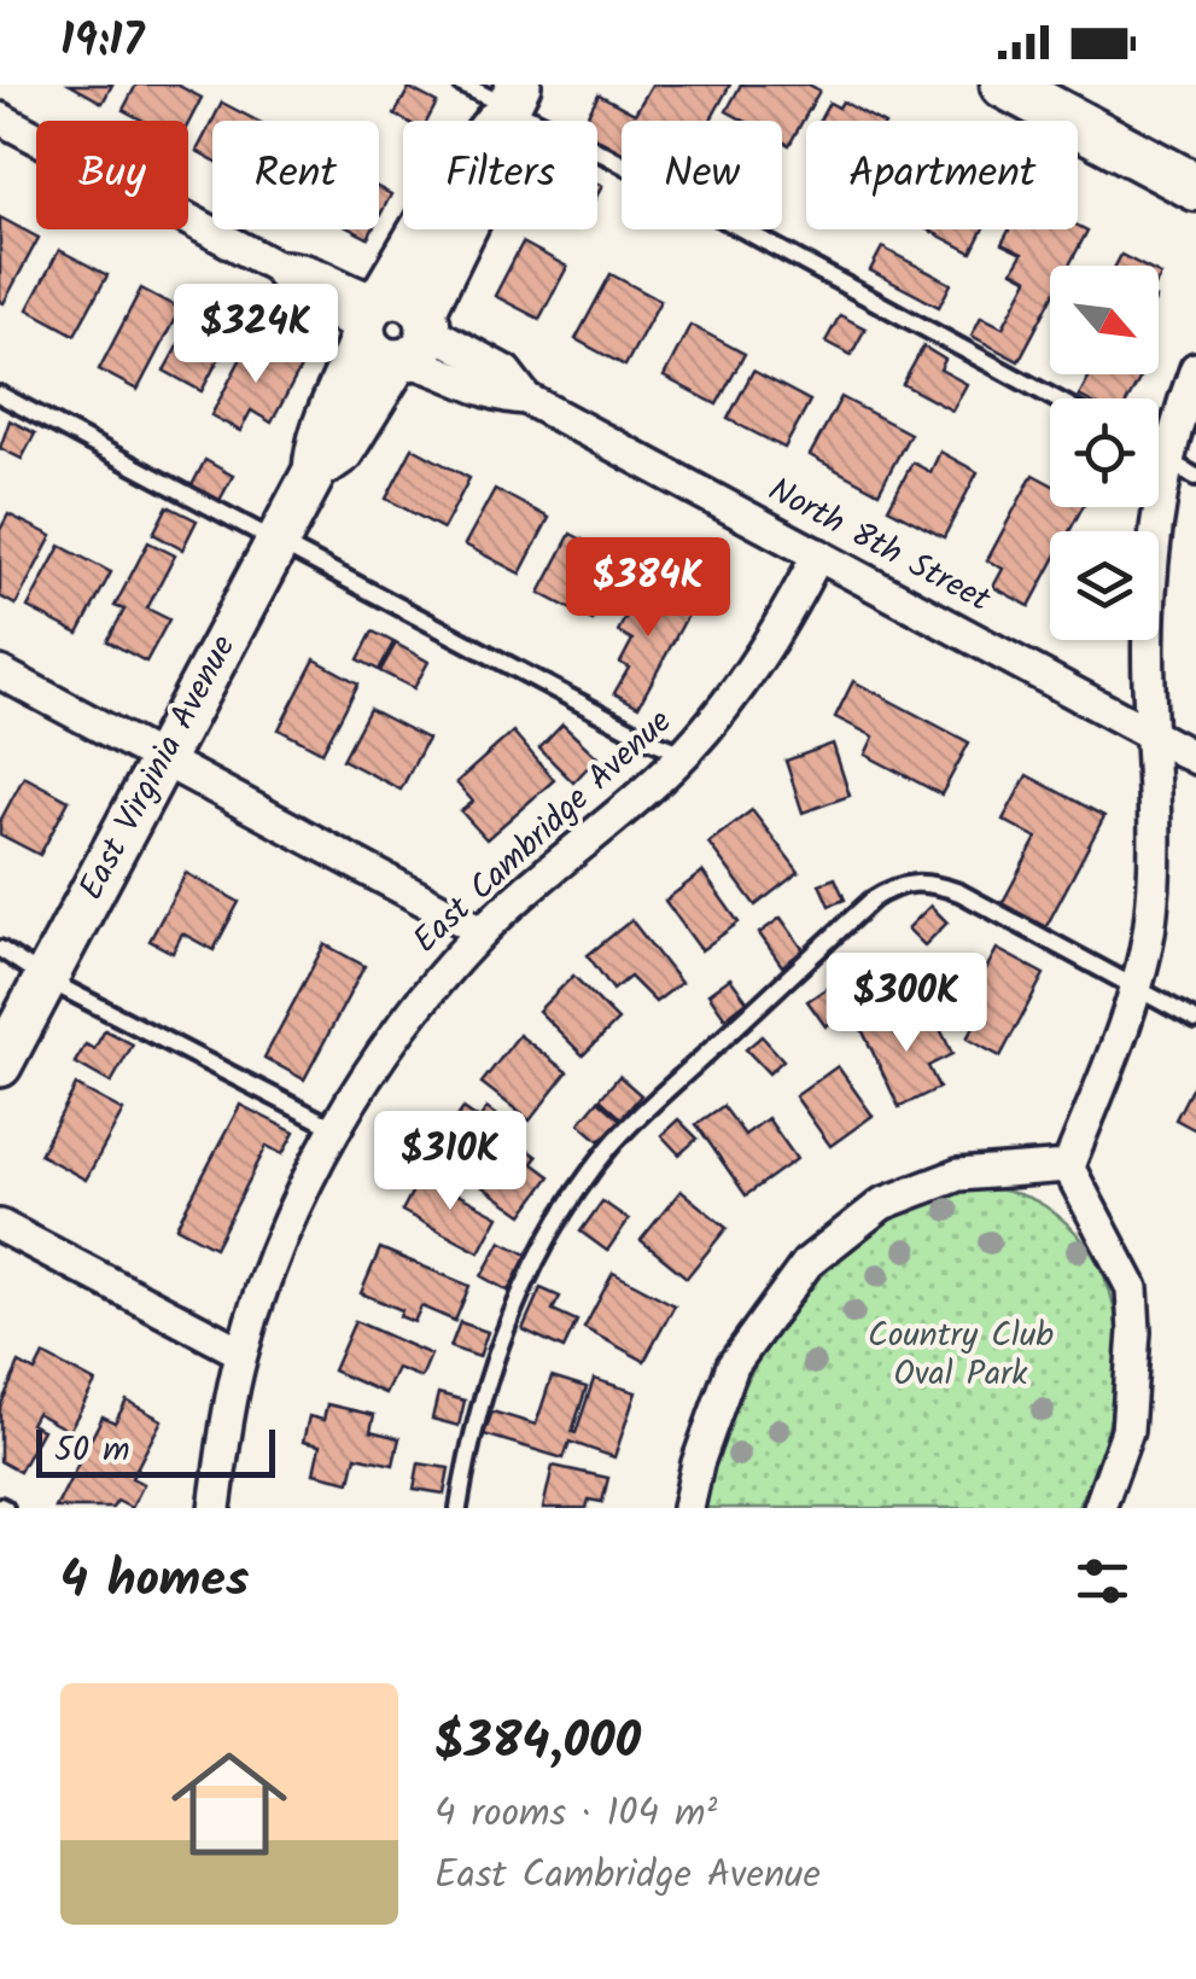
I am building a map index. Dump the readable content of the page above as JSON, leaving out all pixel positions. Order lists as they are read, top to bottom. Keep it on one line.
{"streets":{"street":["North 8th Street","East Virginia Avenue","East Cambridge Avenue"]},"crossings":[["North 8th Street","East Virginia Avenue"],["North 8th Street","East Cambridge Avenue"]],"parks":["Country Club Oval Park"],"scale_bar":"50 m","north":"bottom right","page":{"status":"19:17","chip":["Buy","Rent","Filters","New","Apartment"],"price":["$324K","$384K","$300K","$310K"],"scale":"50 m","heading":"4 homes","list":[{"name":"$384,000","note":"4 rooms · 104 m² · East Cambridge Avenue"}]}}
